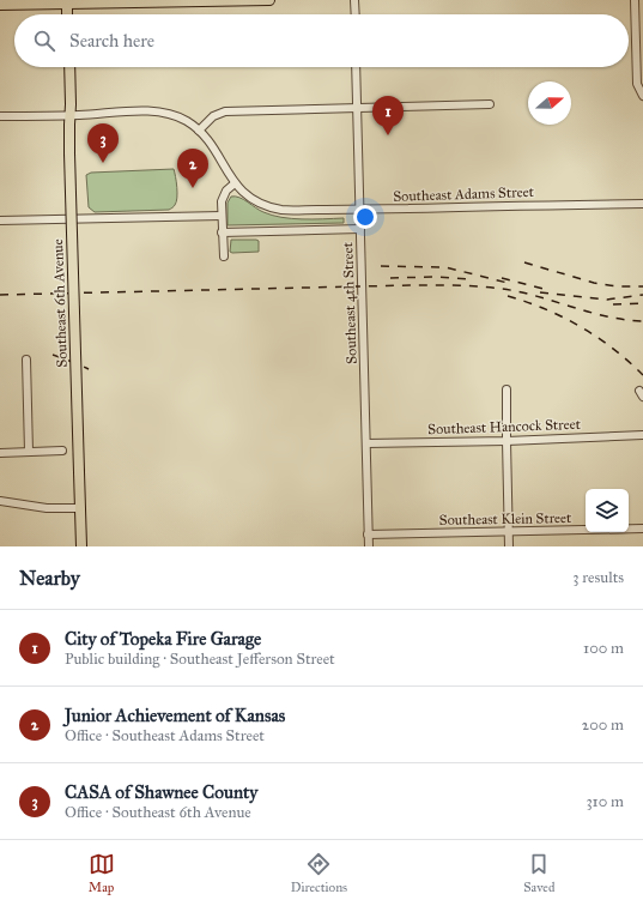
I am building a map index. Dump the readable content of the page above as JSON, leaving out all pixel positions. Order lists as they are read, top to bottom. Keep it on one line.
{"streets":{"main road":["Southeast 6th Avenue"],"street":["Southeast Adams Street","Southeast 4th Street","Southeast Hancock Street","Southeast Klein Street"]},"crossings":[["Southeast Adams Street","Southeast 6th Avenue"],["Southeast Adams Street","Southeast 4th Street"],["Southeast 4th Street","Southeast Hancock Street"],["Southeast 4th Street","Southeast Klein Street"]],"north":"right","page":{"search":"Search here","pins":["1","3","2"],"heading":["Nearby","3 results"],"list":[{"mark":"1","name":"City of Topeka Fire Garage","note":"Public building · Southeast Jefferson Street","value":"100 m"},{"mark":"2","name":"Junior Achievement of Kansas","note":"Office · Southeast Adams Street","value":"200 m"},{"mark":"3","name":"CASA of Shawnee County","note":"Office · Southeast 6th Avenue","value":"310 m"}],"nav":["Map","Directions","Saved"]}}
